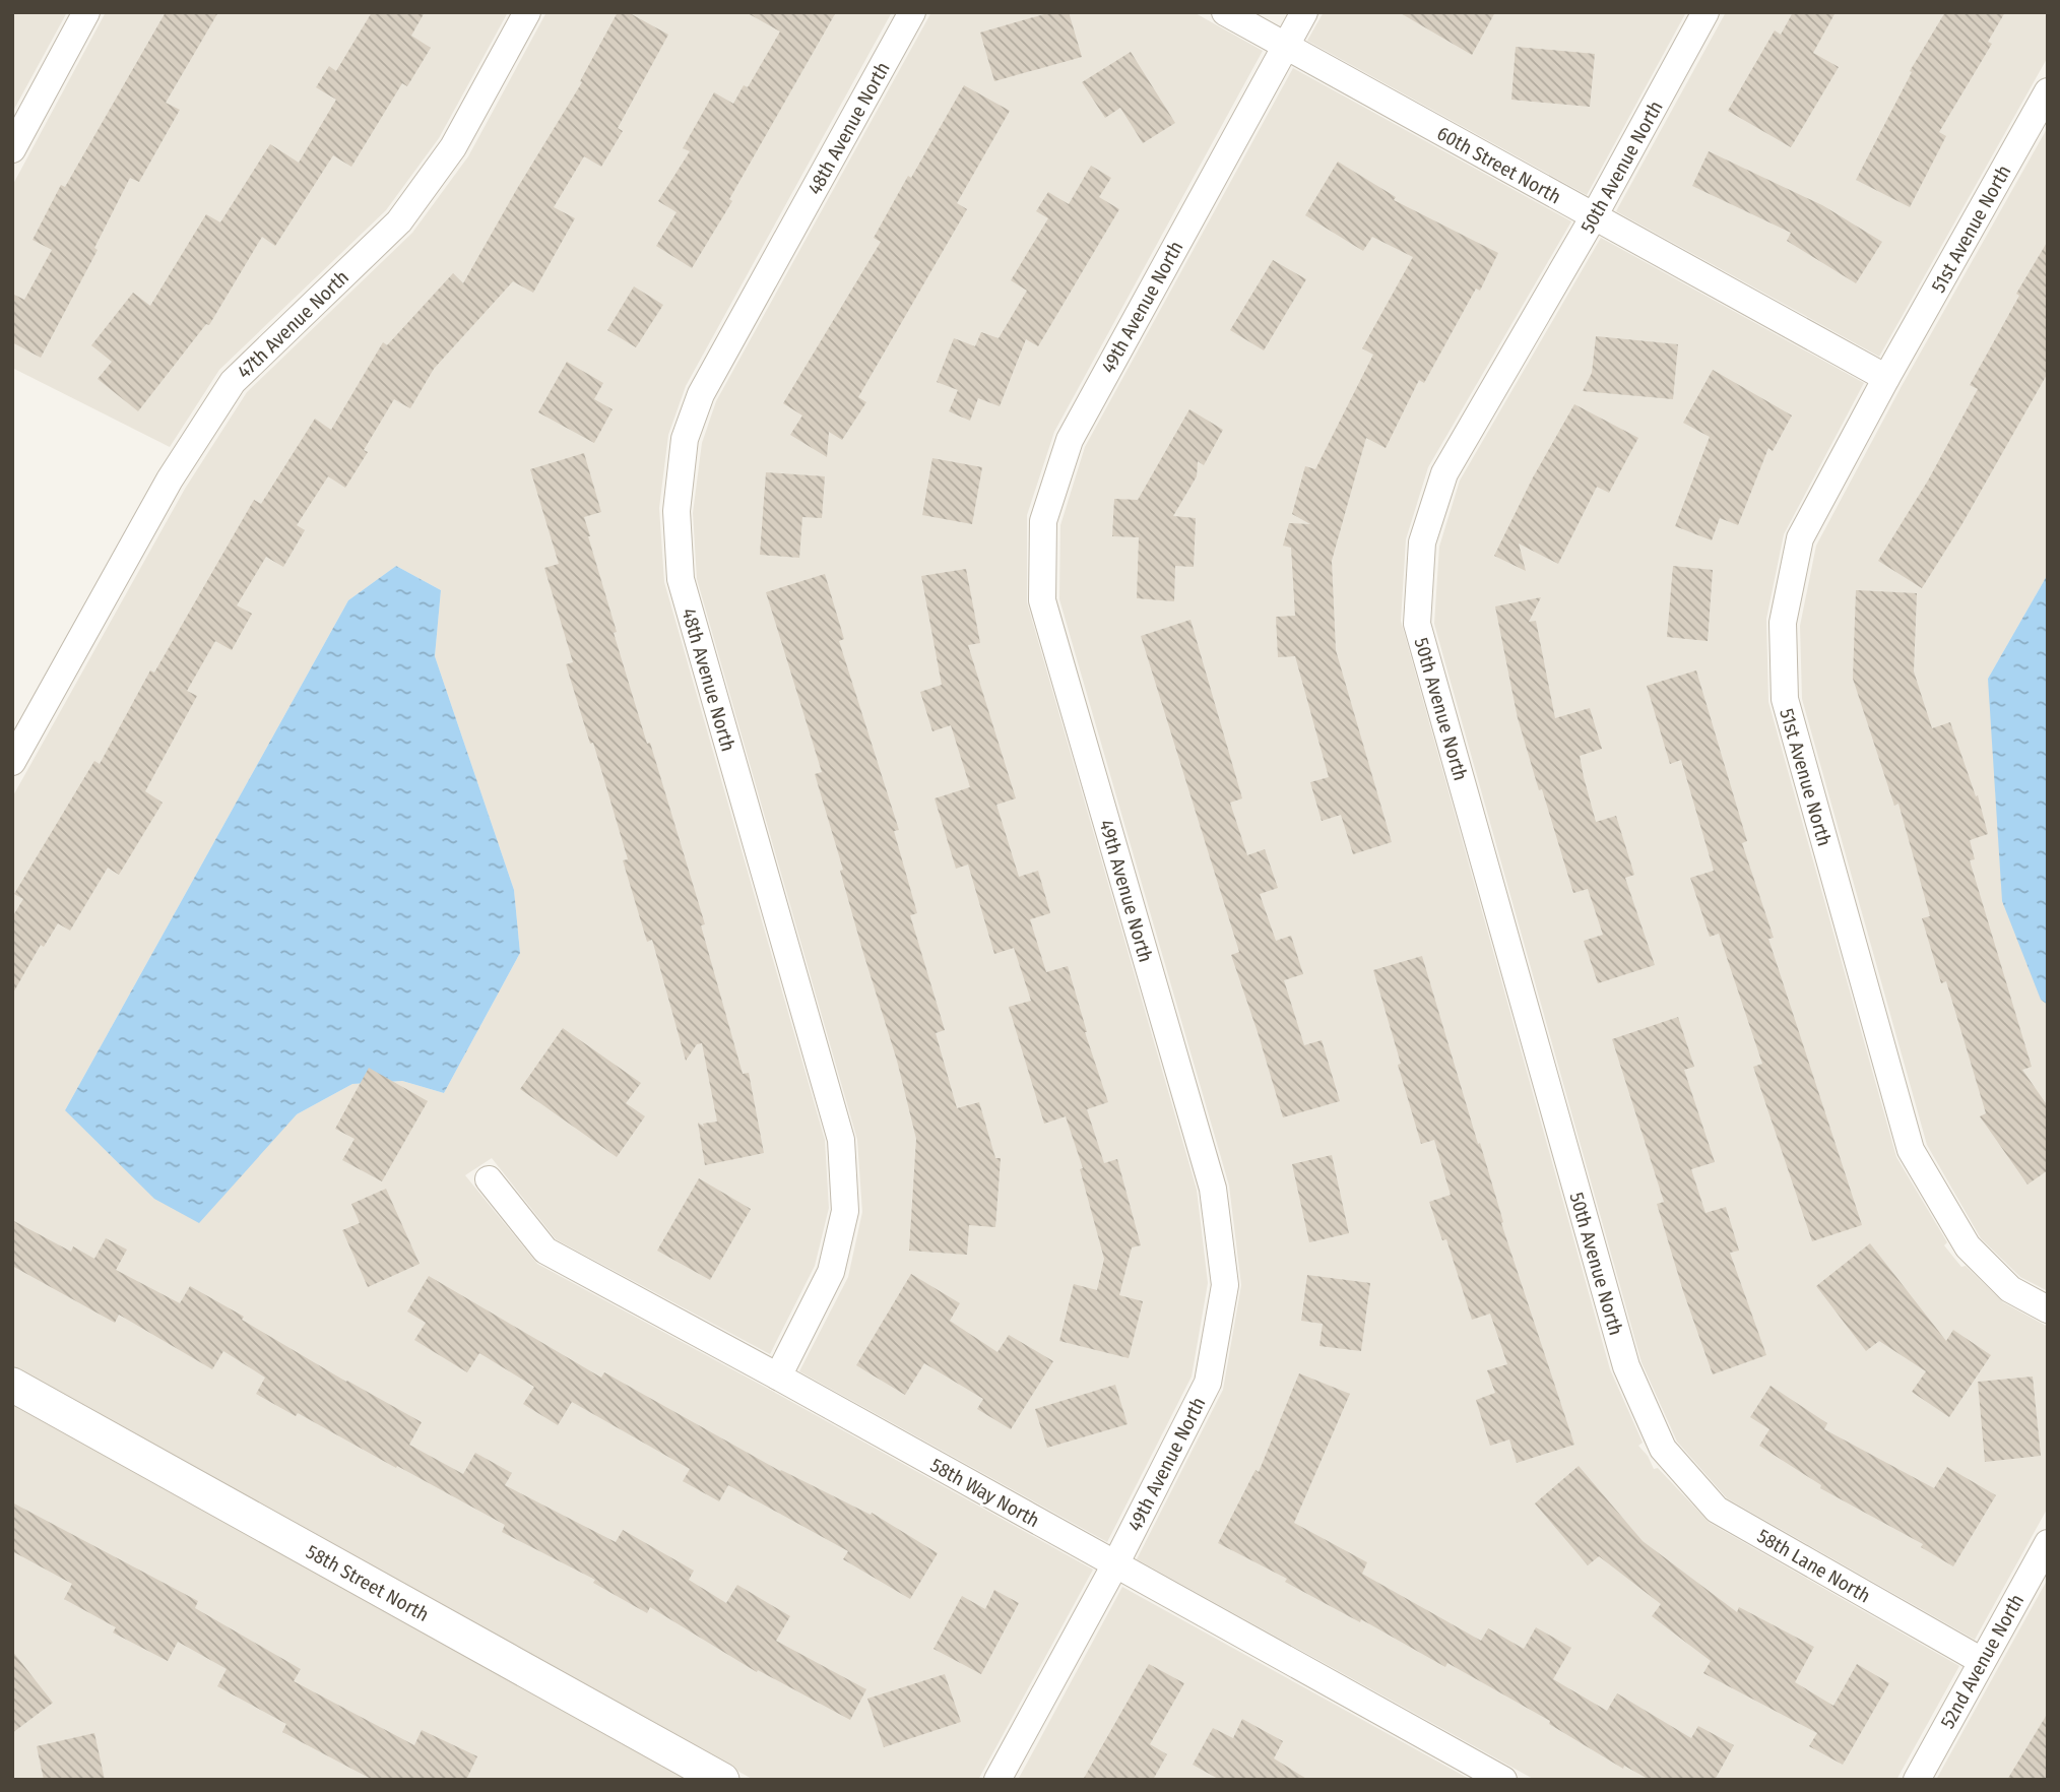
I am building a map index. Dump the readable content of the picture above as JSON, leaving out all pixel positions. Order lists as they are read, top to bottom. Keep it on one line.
{"streets":{"street":["48th Avenue North","60th Street North","50th Avenue North","51st Avenue North","49th Avenue North","47th Avenue North","58th Way North","58th Lane North","58th Street North","52nd Avenue North"]},"crossings":[["48th Avenue North","58th Way North"],["60th Street North","50th Avenue North"],["60th Street North","51st Avenue North"],["60th Street North","49th Avenue North"],["50th Avenue North","58th Lane North"],["49th Avenue North","58th Way North"],["58th Lane North","52nd Avenue North"]]}
